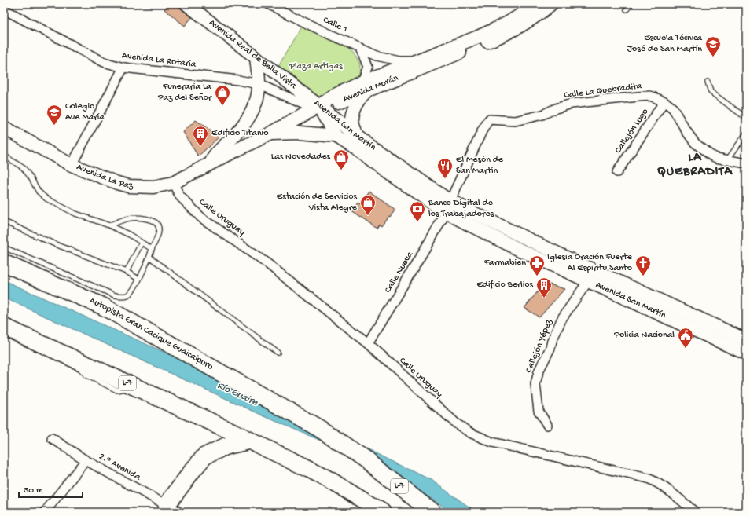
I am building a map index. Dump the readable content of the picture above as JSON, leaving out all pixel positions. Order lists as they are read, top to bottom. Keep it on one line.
{"streets":{"highway":["Autopista Gran Cacique Guaicaipuro","L-7"],"main road":["Avenida Real de Bella Vista","Avenida Morán","Avenida San Martín","Avenida La Paz"],"street":["Calle 1","Avenida La Rotaria","Calle La Quebradita","Callejón Lugo","Calle Uruguay","Calle Nueva","Callejón Yépez","2.° Avenida"]},"crossings":[["Calle 1","Avenida Morán"],["Avenida Real de Bella Vista","Avenida La Rotaria"],["Avenida Real de Bella Vista","Avenida Morán"],["Avenida Real de Bella Vista","Avenida San Martín"],["Avenida Real de Bella Vista","Avenida La Paz"],["Avenida La Rotaria","Avenida Morán"],["Avenida La Rotaria","Avenida San Martín"],["Avenida La Rotaria","Avenida La Paz"],["Avenida Morán","Avenida San Martín"],["Avenida Morán","Avenida La Paz"],["Calle La Quebradita","Callejón Lugo"],["Calle La Quebradita","Avenida San Martín"],["Calle La Quebradita","Calle Nueva"],["Avenida San Martín","Avenida La Paz"],["Avenida San Martín","Calle Nueva"],["Avenida San Martín","Callejón Yépez"],["Avenida La Paz","Calle Uruguay"],["Calle Uruguay","Calle Nueva"]],"districts":["LA QUEBRADITA"],"water":["Río Guaire"],"parks":["Plaza Artigas"],"places":{"school or university":["Escuela Técnica José de San Martín","Colegio Ave María"],"shop":["Funeraria La Paz del Señor","Las Novedades","Estación de Servicios Vista Alegre"],"building":["Edificio Titanio","Edificio Berlios"],"restaurant":["El Mesón de San Martín"],"bank":["Banco Digital de los Trabajadores"],"pharmacy":["Farmabien"],"church":["Iglesia Oración Fuerte Al Espiritu Santo"],"public building":["Policía Nacional"]},"scale_bar":"50 m"}
